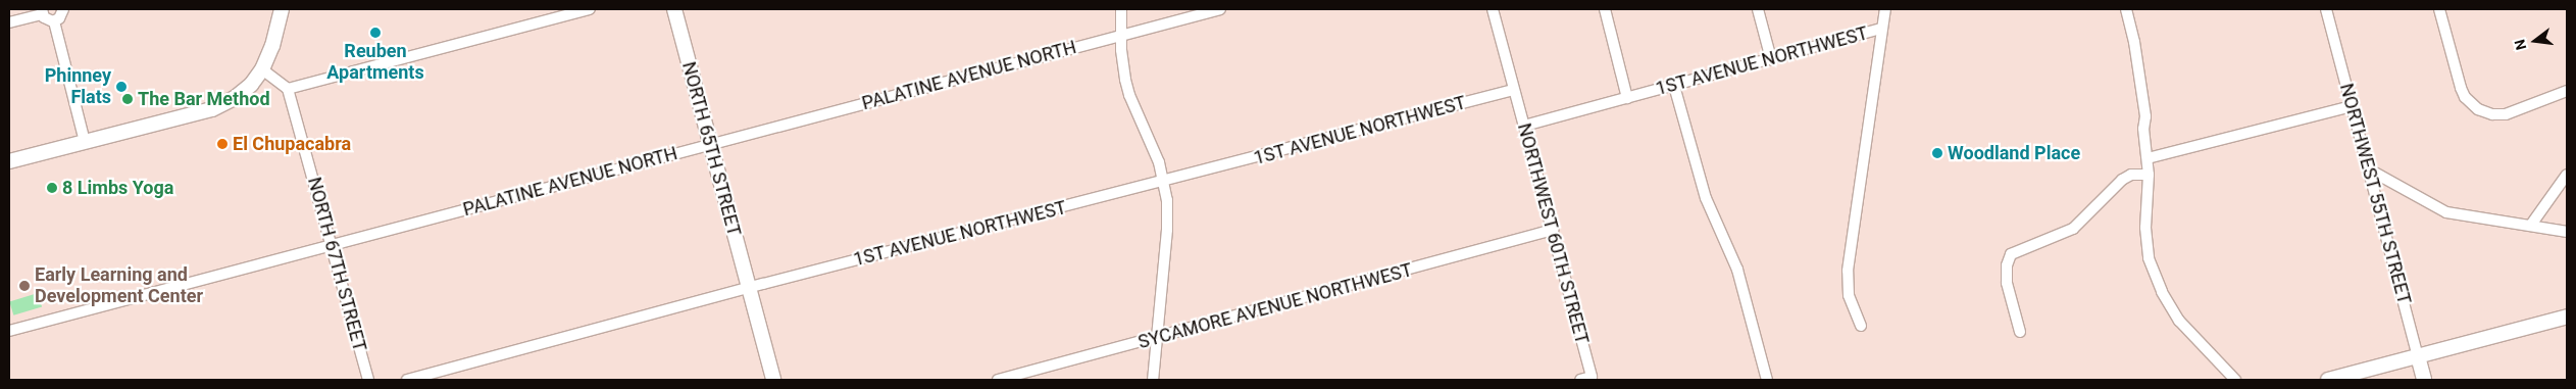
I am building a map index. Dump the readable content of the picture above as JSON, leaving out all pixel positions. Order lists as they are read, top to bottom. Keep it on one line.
{"streets":{"street":["1ST AVENUE NORTHWEST","PALATINE AVENUE NORTH","NORTH 65TH STREET","NORTHWEST 55TH STREET","NORTHWEST 60TH STREET","NORTH 67TH STREET","SYCAMORE AVENUE NORTHWEST"]},"crossings":[["1ST AVENUE NORTHWEST","NORTH 65TH STREET"],["1ST AVENUE NORTHWEST","NORTHWEST 60TH STREET"],["PALATINE AVENUE NORTH","NORTH 65TH STREET"],["PALATINE AVENUE NORTH","NORTH 67TH STREET"],["NORTHWEST 60TH STREET","SYCAMORE AVENUE NORTHWEST"]],"places":["Reuben Apartments","Phinney Flats","The Bar Method","El Chupacabra","Woodland Place","8 Limbs Yoga","Early Learning and Development Center"],"north":"left"}
